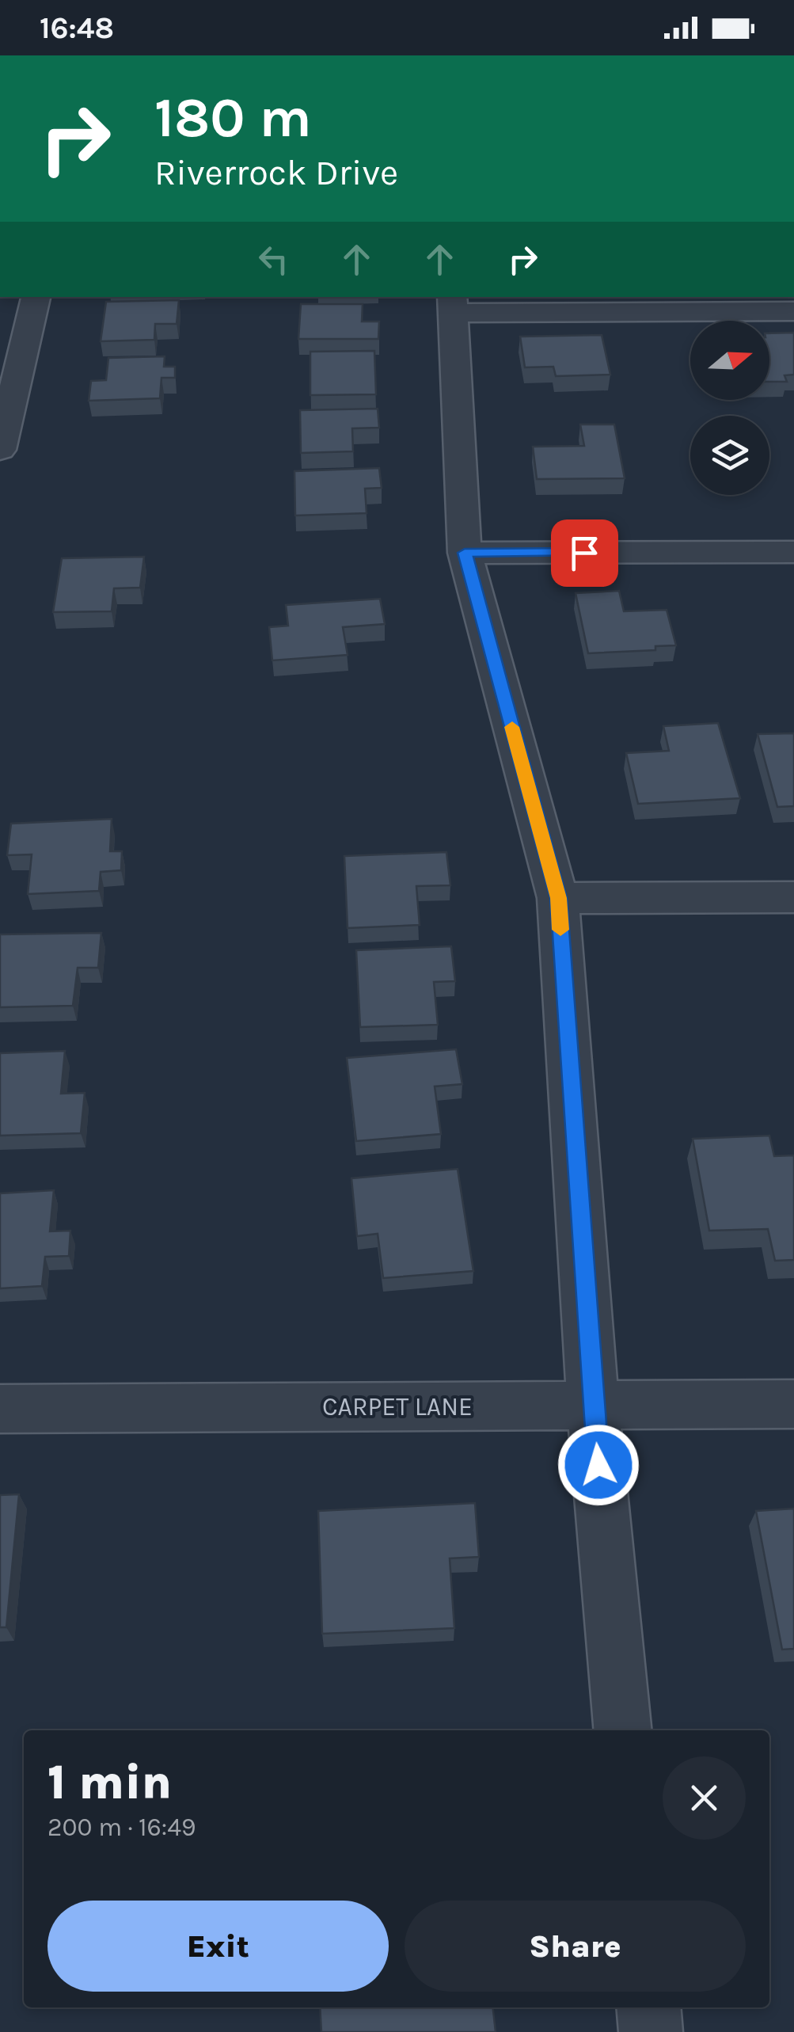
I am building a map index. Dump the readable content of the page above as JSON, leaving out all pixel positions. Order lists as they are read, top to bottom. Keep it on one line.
{"streets":{"street":["CARPET LANE"]},"north":"right","page":{"status":"16:48","turn":["180 m","Riverrock Drive"],"heading":["1 min","200 m · 16:49"],"buttons":["Exit","Share"]}}
